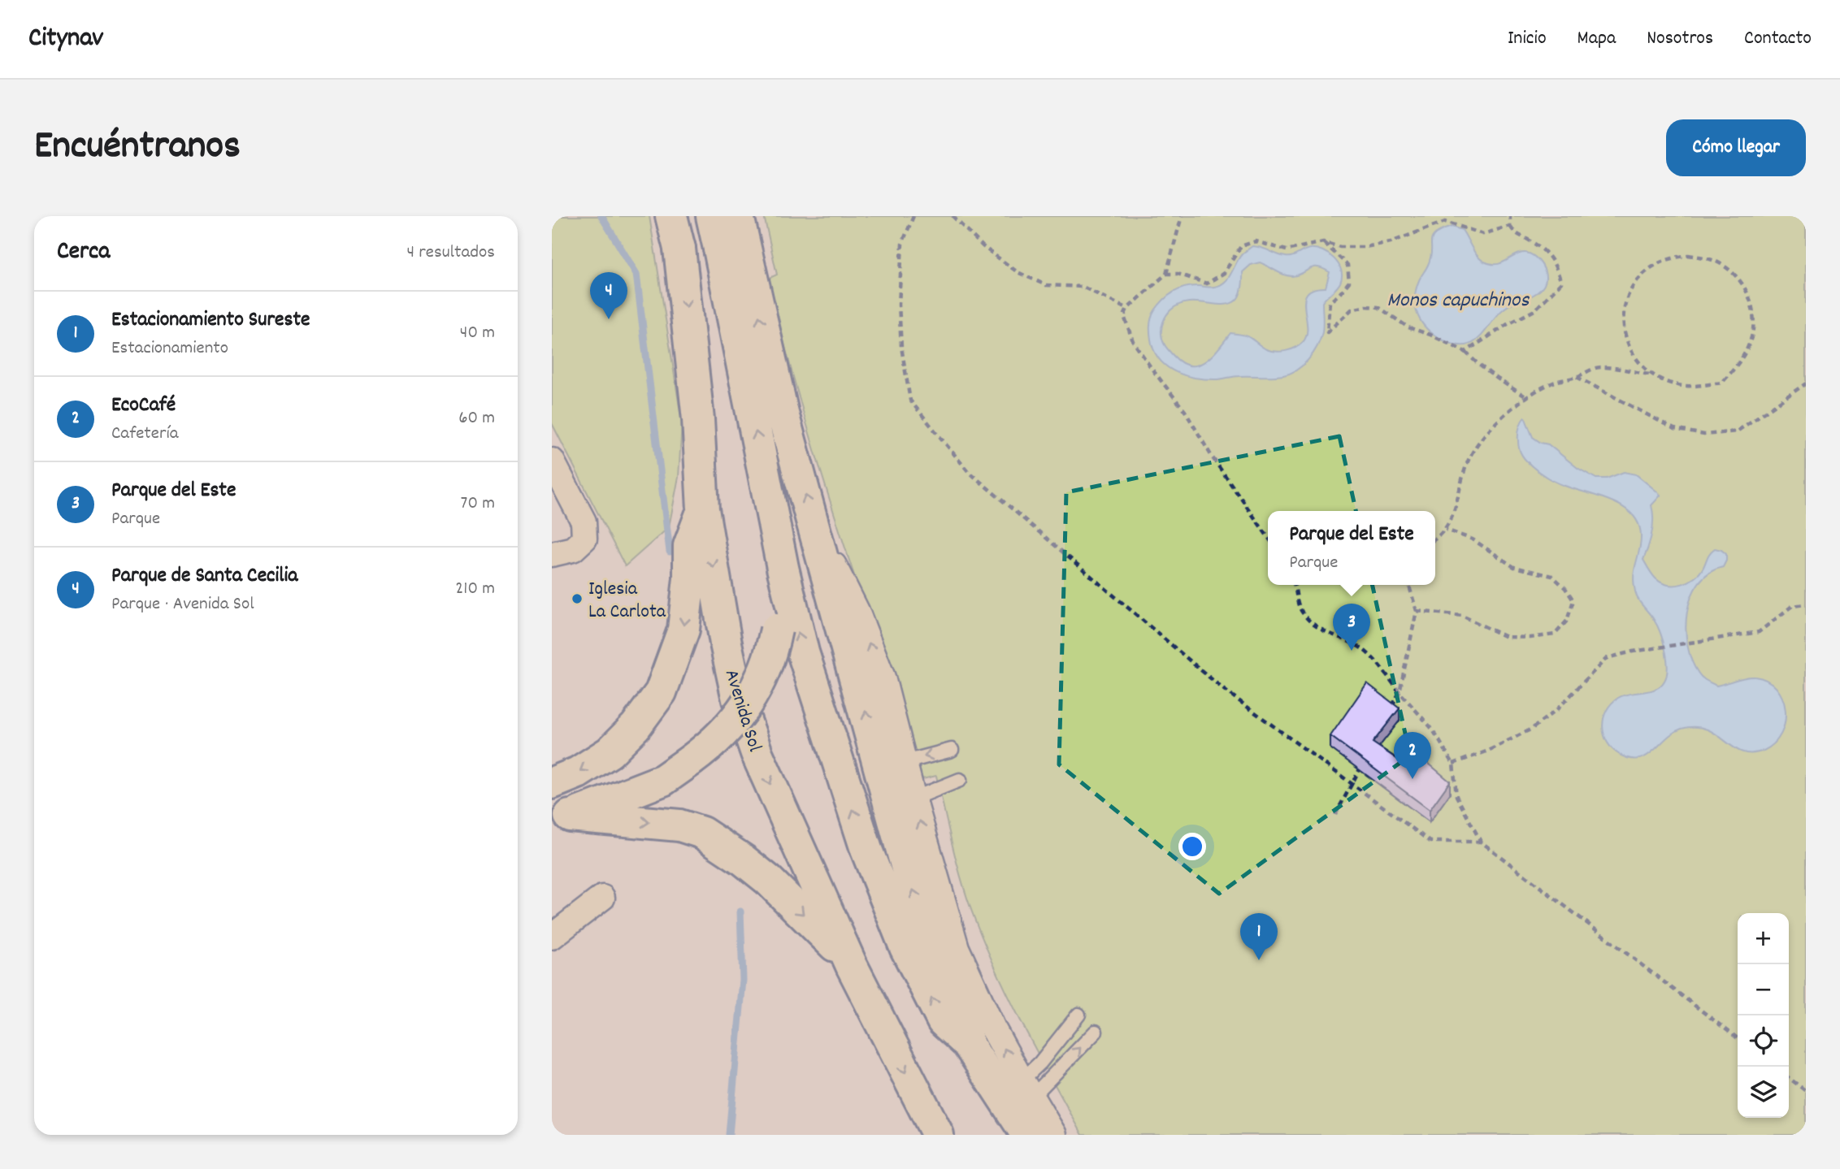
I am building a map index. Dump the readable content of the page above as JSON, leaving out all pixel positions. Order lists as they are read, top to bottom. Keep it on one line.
{"streets":{"main road":["Avenida Sol"]},"water":["Monos capuchinos"],"places":["Iglesia La Carlota"],"page":{"header":"Citynav","nav":["Inicio","Mapa","Nosotros","Contacto"],"title":"Encuéntranos","buttons":"Cómo llegar","heading":["Cerca","4 resultados"],"pins":["4","3","2","1"],"list":[{"mark":"1","name":"Estacionamiento Sureste","note":"Estacionamiento","value":"40 m"},{"mark":"2","name":"EcoCafé","note":"Cafetería","value":"60 m"},{"mark":"3","name":"Parque del Este","note":"Parque","value":"70 m"},{"mark":"4","name":"Parque de Santa Cecilia","note":"Parque · Avenida Sol","value":"210 m"}],"popup":["Parque del Este","Parque"],"map_buttons":["+","−"]}}
